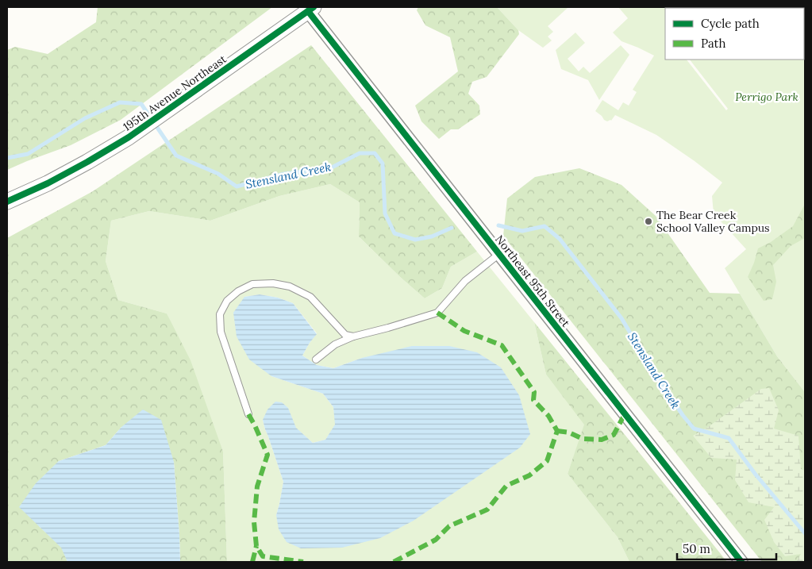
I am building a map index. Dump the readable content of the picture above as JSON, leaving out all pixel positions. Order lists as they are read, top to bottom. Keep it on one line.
{"streets":{"street":["195th Avenue Northeast","Northeast 95th Street"]},"crossings":[["195th Avenue Northeast","Northeast 95th Street"]],"water":["Stensland Creek"],"parks":["Perrigo Park"],"places":["The Bear Creek School Valley Campus"],"legend":["Cycle path","Path"],"scale_bar":"50 m"}
